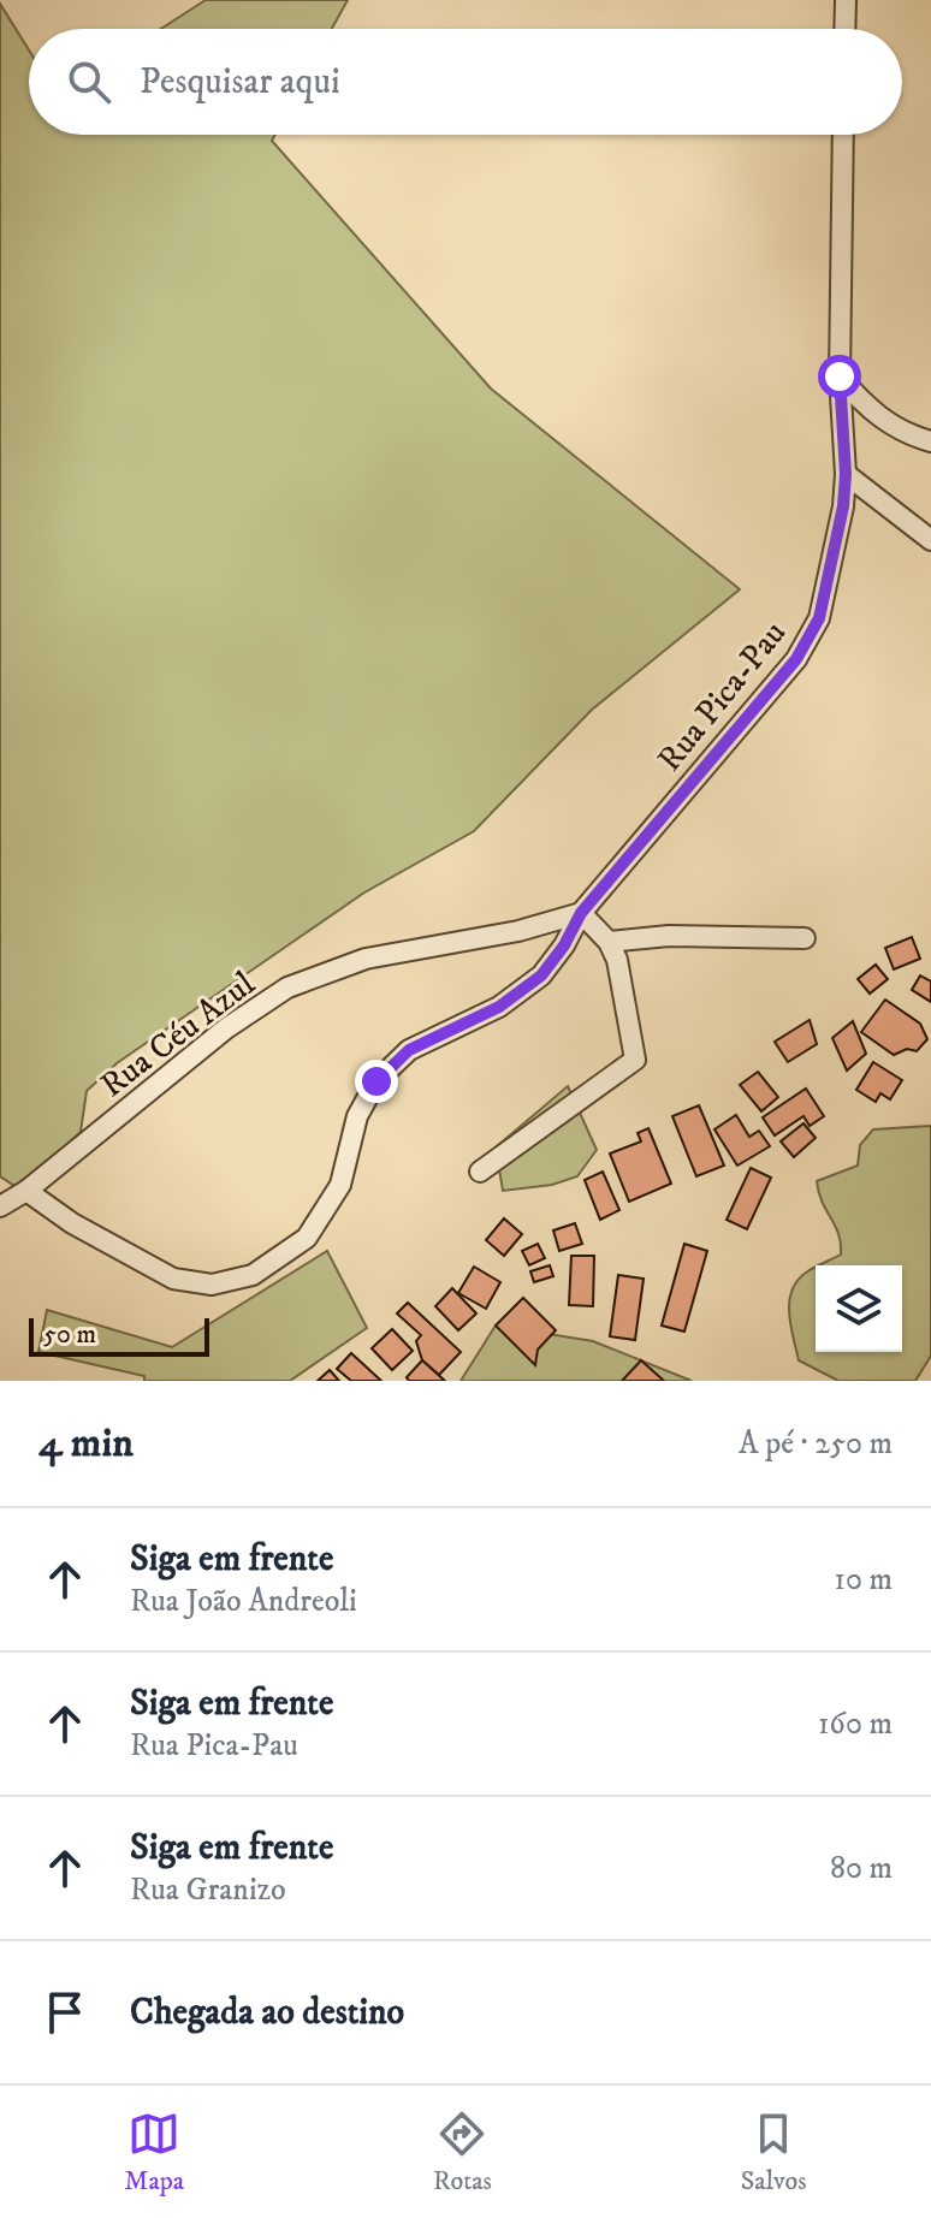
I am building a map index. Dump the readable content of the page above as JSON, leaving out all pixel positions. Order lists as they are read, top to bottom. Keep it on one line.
{"streets":{"street":["Rua Pica-Pau","Rua Céu Azul"]},"crossings":[["Rua Pica-Pau","Rua Céu Azul"]],"scale_bar":"50 m","page":{"search":"Pesquisar aqui","scale":"50 m","heading":["4 min","A pé · 250 m"],"list":[["Siga em frente","Rua João Andreoli","10 m"],["Siga em frente","Rua Pica-Pau","160 m"],["Siga em frente","Rua Granizo","80 m"],"Chegada ao destino"],"nav":["Mapa","Rotas","Salvos"]}}
